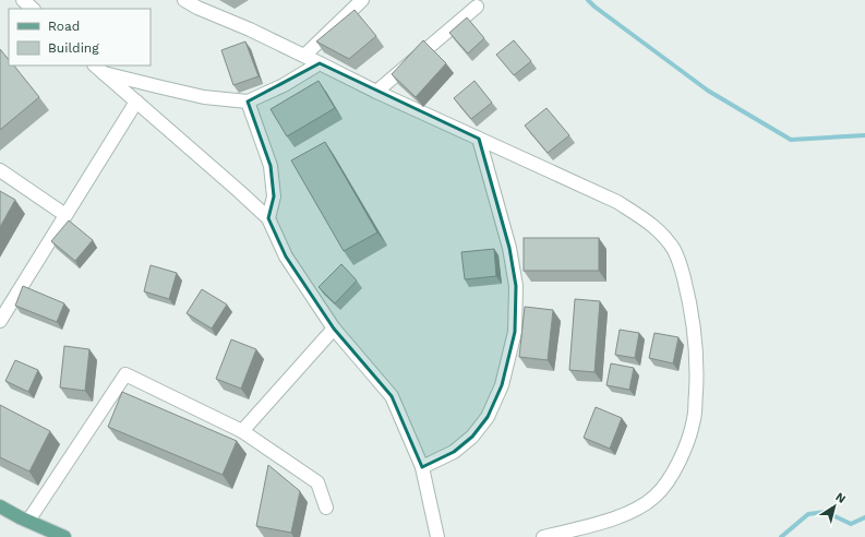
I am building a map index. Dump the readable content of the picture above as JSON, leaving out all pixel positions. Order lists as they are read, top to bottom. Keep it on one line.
{"legend":["Road","Building"],"north":"top right"}
